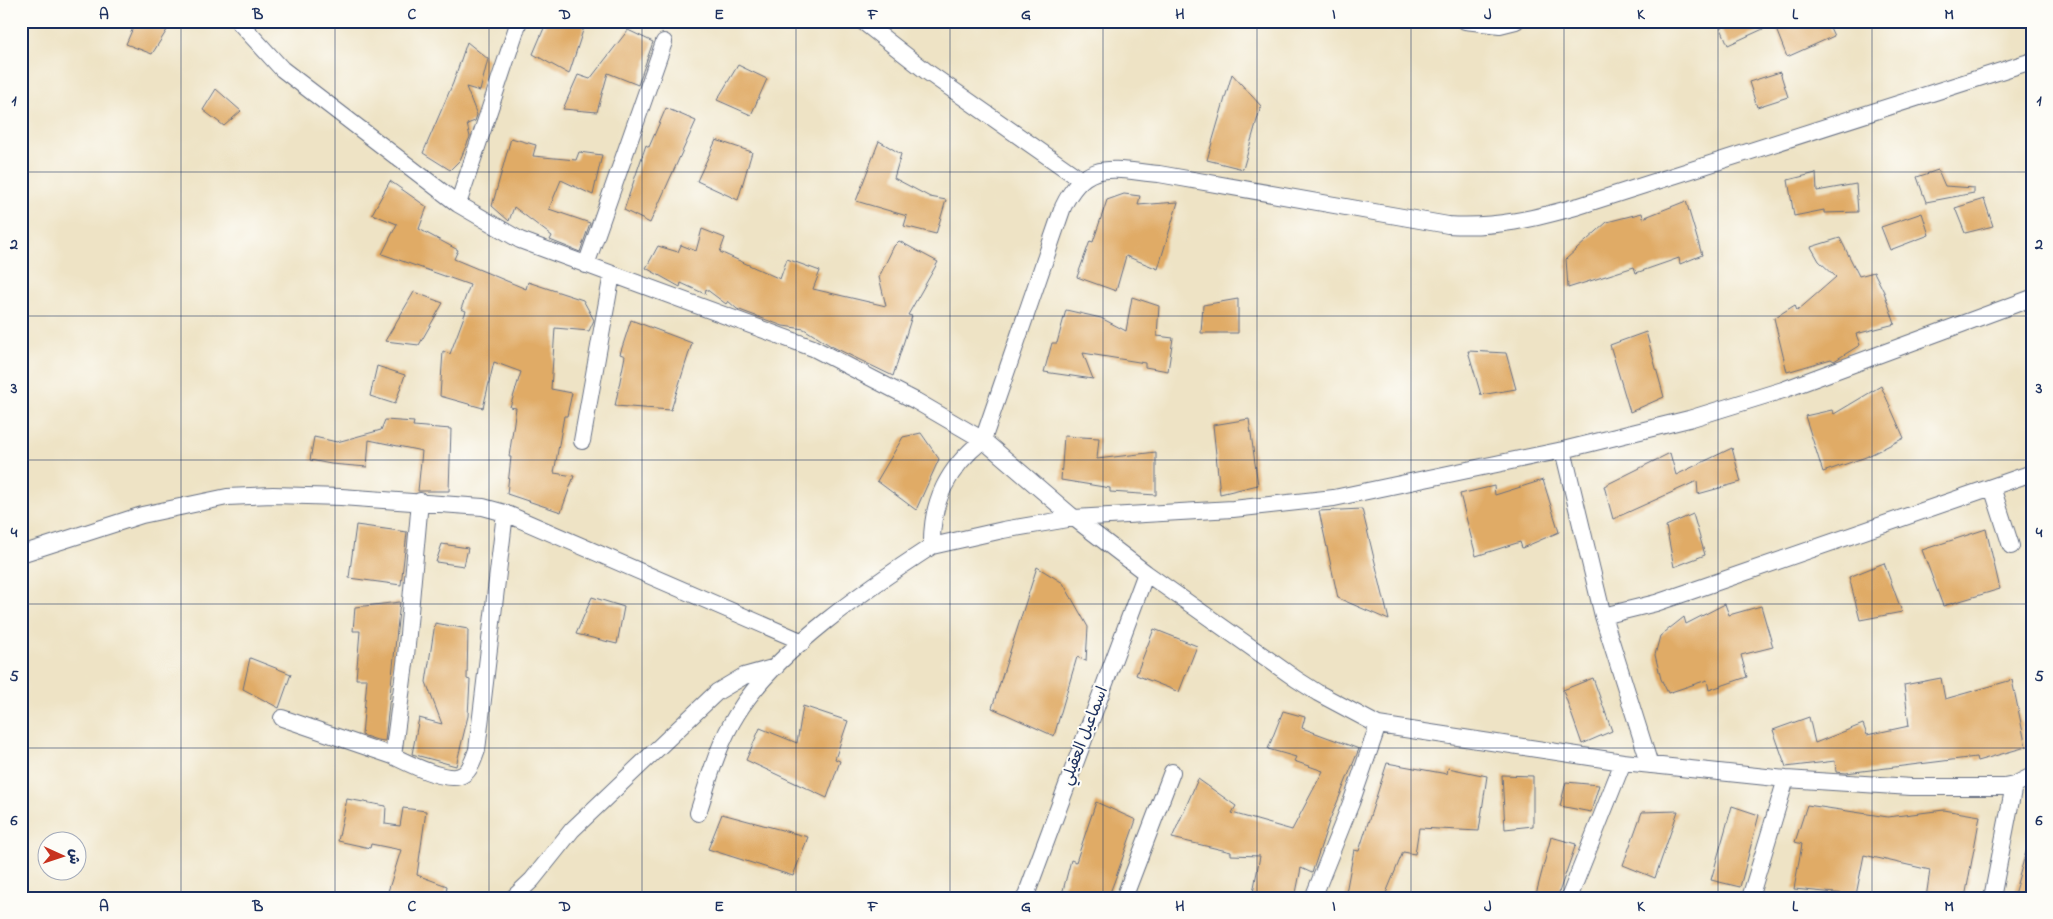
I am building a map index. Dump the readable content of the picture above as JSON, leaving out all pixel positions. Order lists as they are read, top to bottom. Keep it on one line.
{"streets":{"street":["اسماعيل العقيلي"]},"north":"right","grid":{"columns":["A","B","C","D","E","F","G","H","I","J","K","L","M"],"rows":["1","2","3","4","5","6"]}}
